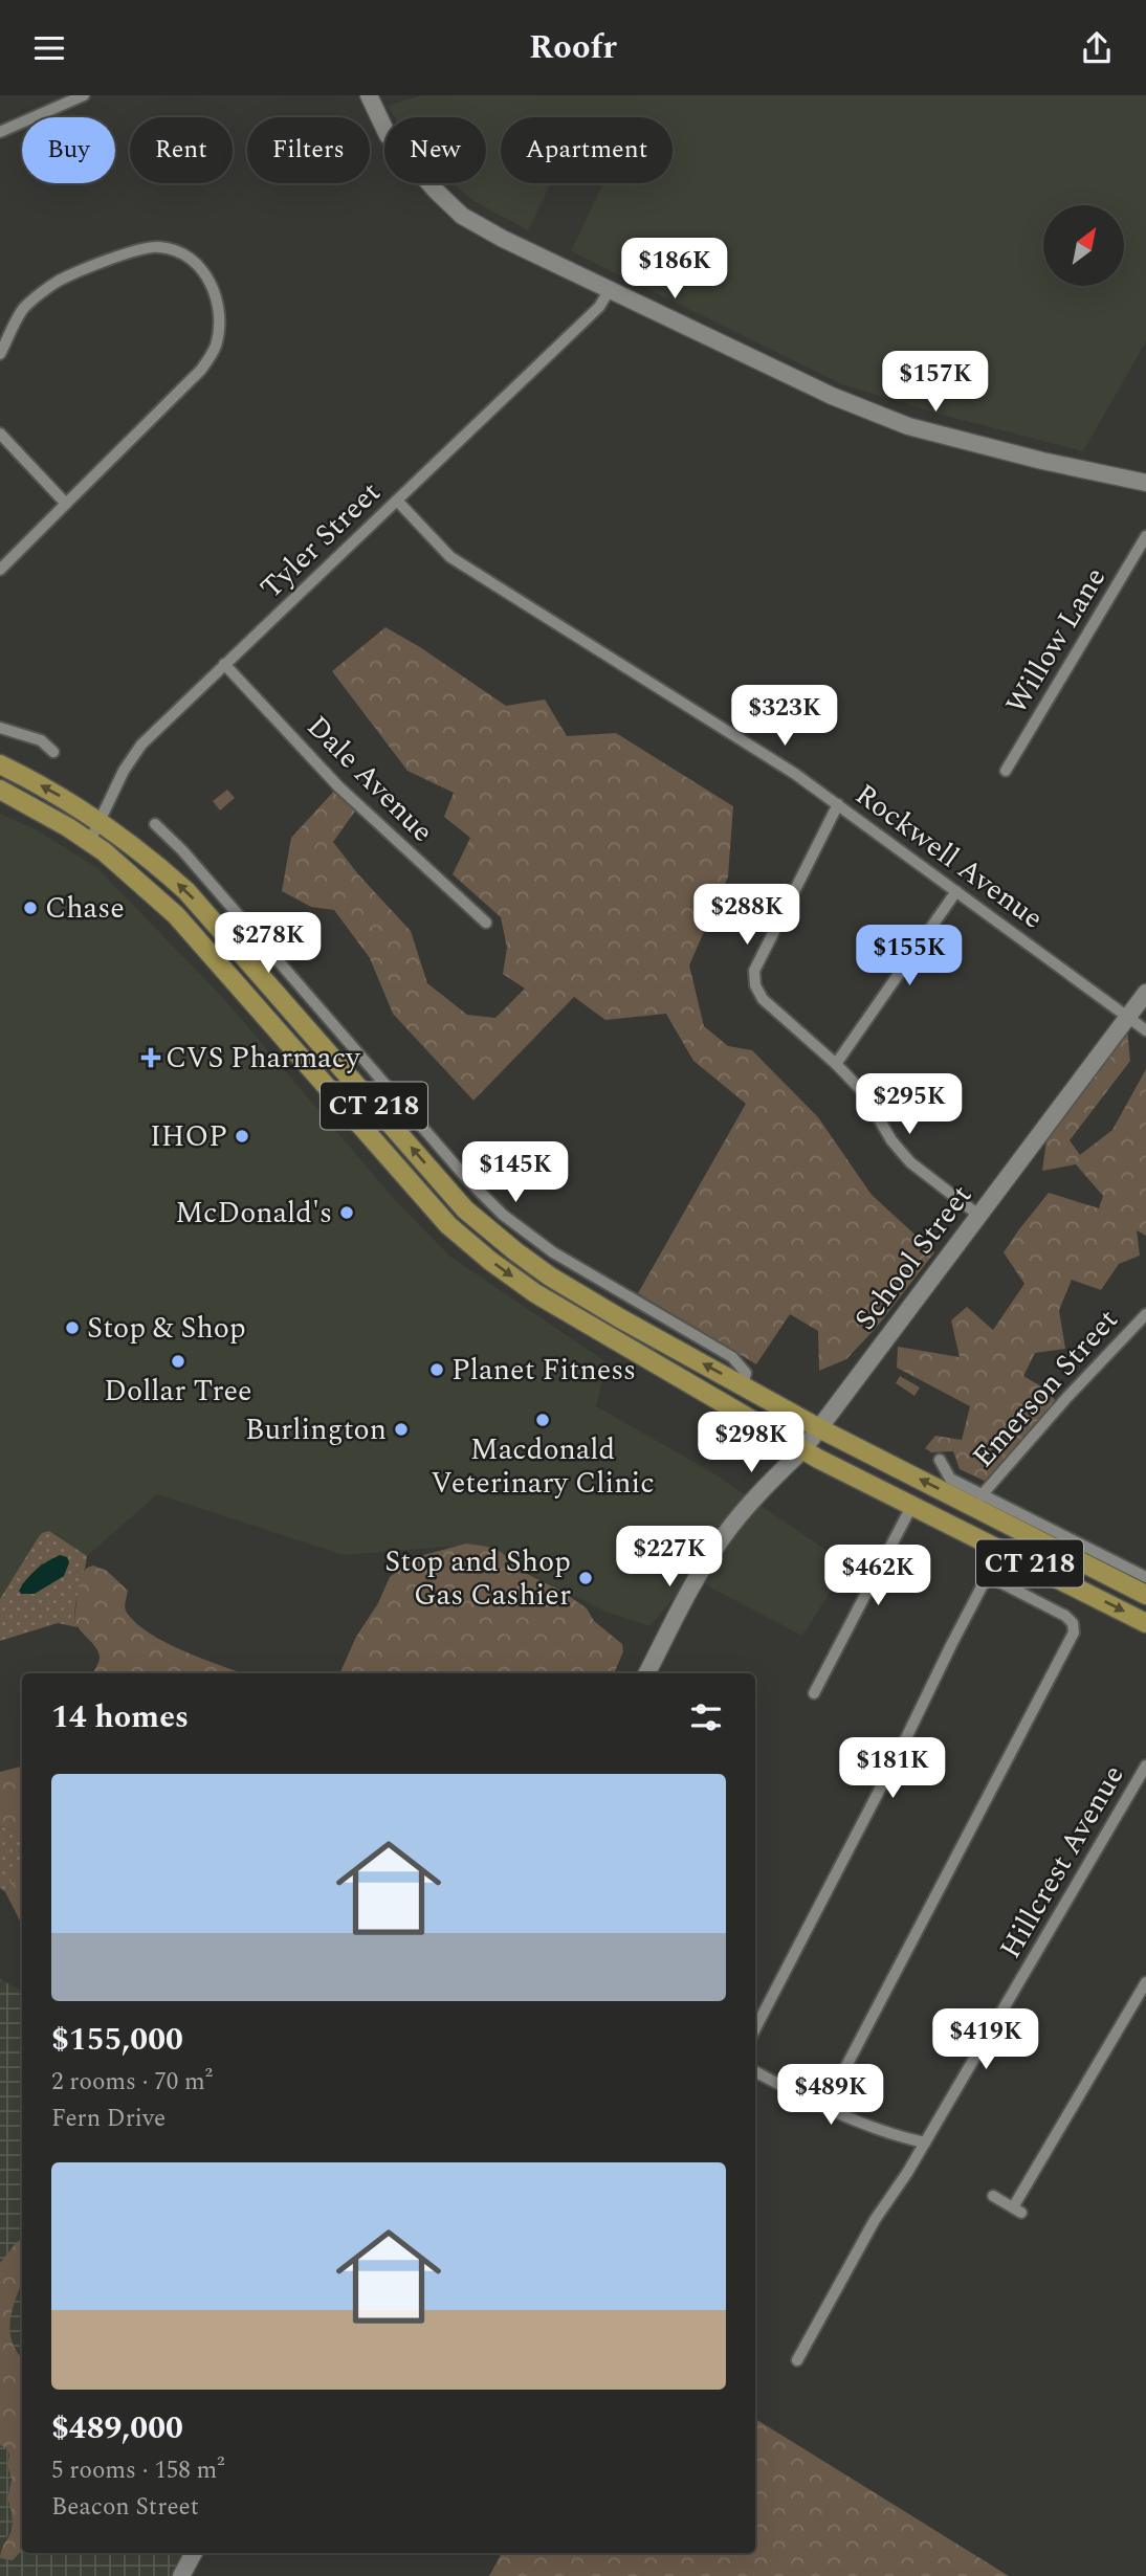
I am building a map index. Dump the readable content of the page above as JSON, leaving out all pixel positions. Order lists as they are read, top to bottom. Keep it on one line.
{"streets":{"main road":["CT 218","School Street"],"street":["Tyler Street","Willow Lane","Dale Avenue","Rockwell Avenue","Emerson Street","Hillcrest Avenue"]},"crossings":[["Tyler Street","Dale Avenue"],["Tyler Street","Rockwell Avenue"],["Tyler Street","CT 218"],["Rockwell Avenue","School Street"],["CT 218","School Street"]],"places":{"other":["Chase","IHOP","McDonald's","Stop & Shop","Dollar Tree","Planet Fitness","Macdonald Veterinary Clinic","Burlington","Stop and Shop Gas Cashier"],"health":["CVS Pharmacy"]},"north":"top right","page":{"header":"Roofr","chip":["Buy","Rent","Filters","New","Apartment"],"price":["$186K","$157K","$323K","$288K","$278K","$155K","$295K","$145K","$298K","$227K","$462K","$181K","$419K","$489K"],"heading":"14 homes","list":[{"name":"$155,000","note":"2 rooms · 70 m² · Fern Drive"},{"name":"$489,000","note":"5 rooms · 158 m² · Beacon Street"}]}}
